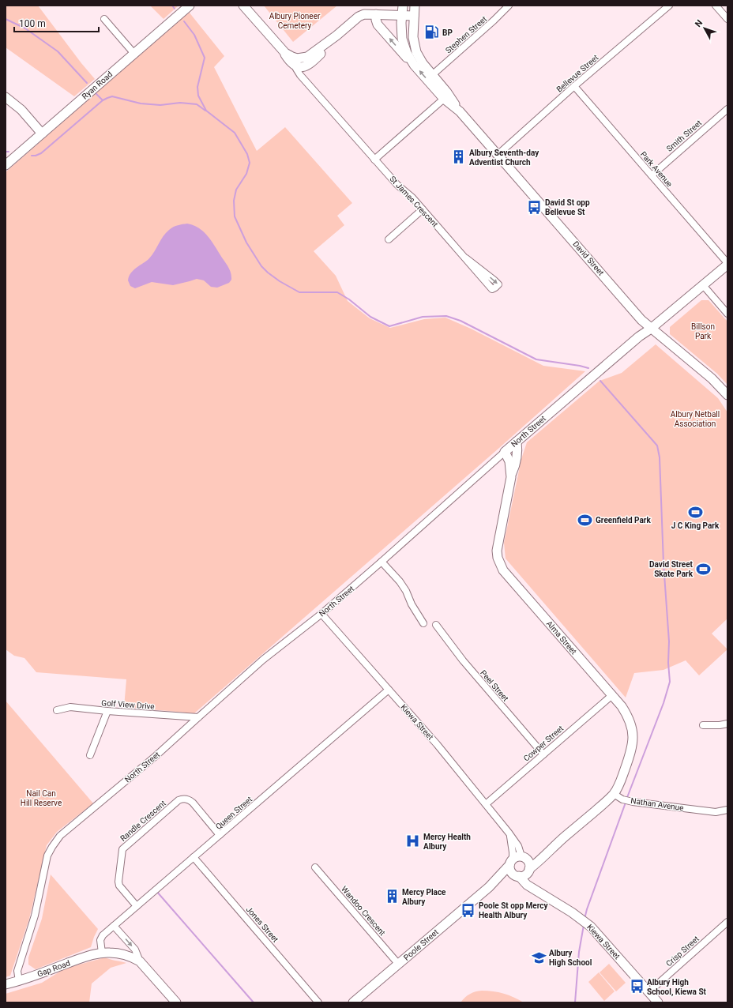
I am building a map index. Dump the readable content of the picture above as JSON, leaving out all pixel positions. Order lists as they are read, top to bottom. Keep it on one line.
{"streets":{"street":["Stephen Street","Bellevue Street","Ryan Road","Smith Street","Park Avenue","St James Crescent","David Street","North Street","Alma Street","Peel Street","Golf View Drive","Kiewa Street","Cowper Street","Nathan Avenue","Queen Street","Randle Crescent","Wandoo Crescent","Jones Street","Poole Street","Crisp Street","Gap Road"]},"crossings":[["Stephen Street","David Street"],["Bellevue Street","Park Avenue"],["Bellevue Street","David Street"],["Smith Street","Park Avenue"],["Park Avenue","North Street"],["David Street","North Street"],["North Street","Alma Street"],["North Street","Golf View Drive"],["North Street","Kiewa Street"],["North Street","Gap Road"],["Alma Street","Cowper Street"],["Alma Street","Nathan Avenue"],["Peel Street","Cowper Street"],["Kiewa Street","Cowper Street"],["Kiewa Street","Queen Street"],["Kiewa Street","Poole Street"],["Kiewa Street","Crisp Street"],["Queen Street","Randle Crescent"],["Queen Street","Jones Street"],["Queen Street","Gap Road"],["Wandoo Crescent","Poole Street"]],"parks":["Albury Pioneer Cemetery","Billson Park","Albury Netball Association","Nail Can Hill Reserve"],"places":{"fuel station":["BP"],"building":["Albury Seventh-day Adventist Church","Mercy Place Albury"],"bus stop":["David St opp Bellevue St","Poole St opp Mercy Health Albury","Albury High School, Kiewa St"],"sports":["J C King Park","Greenfield Park","David Street Skate Park"],"hospital":["Mercy Health Albury"],"school or university":["Albury High School"]},"scale_bar":"100 m","north":"top left"}
